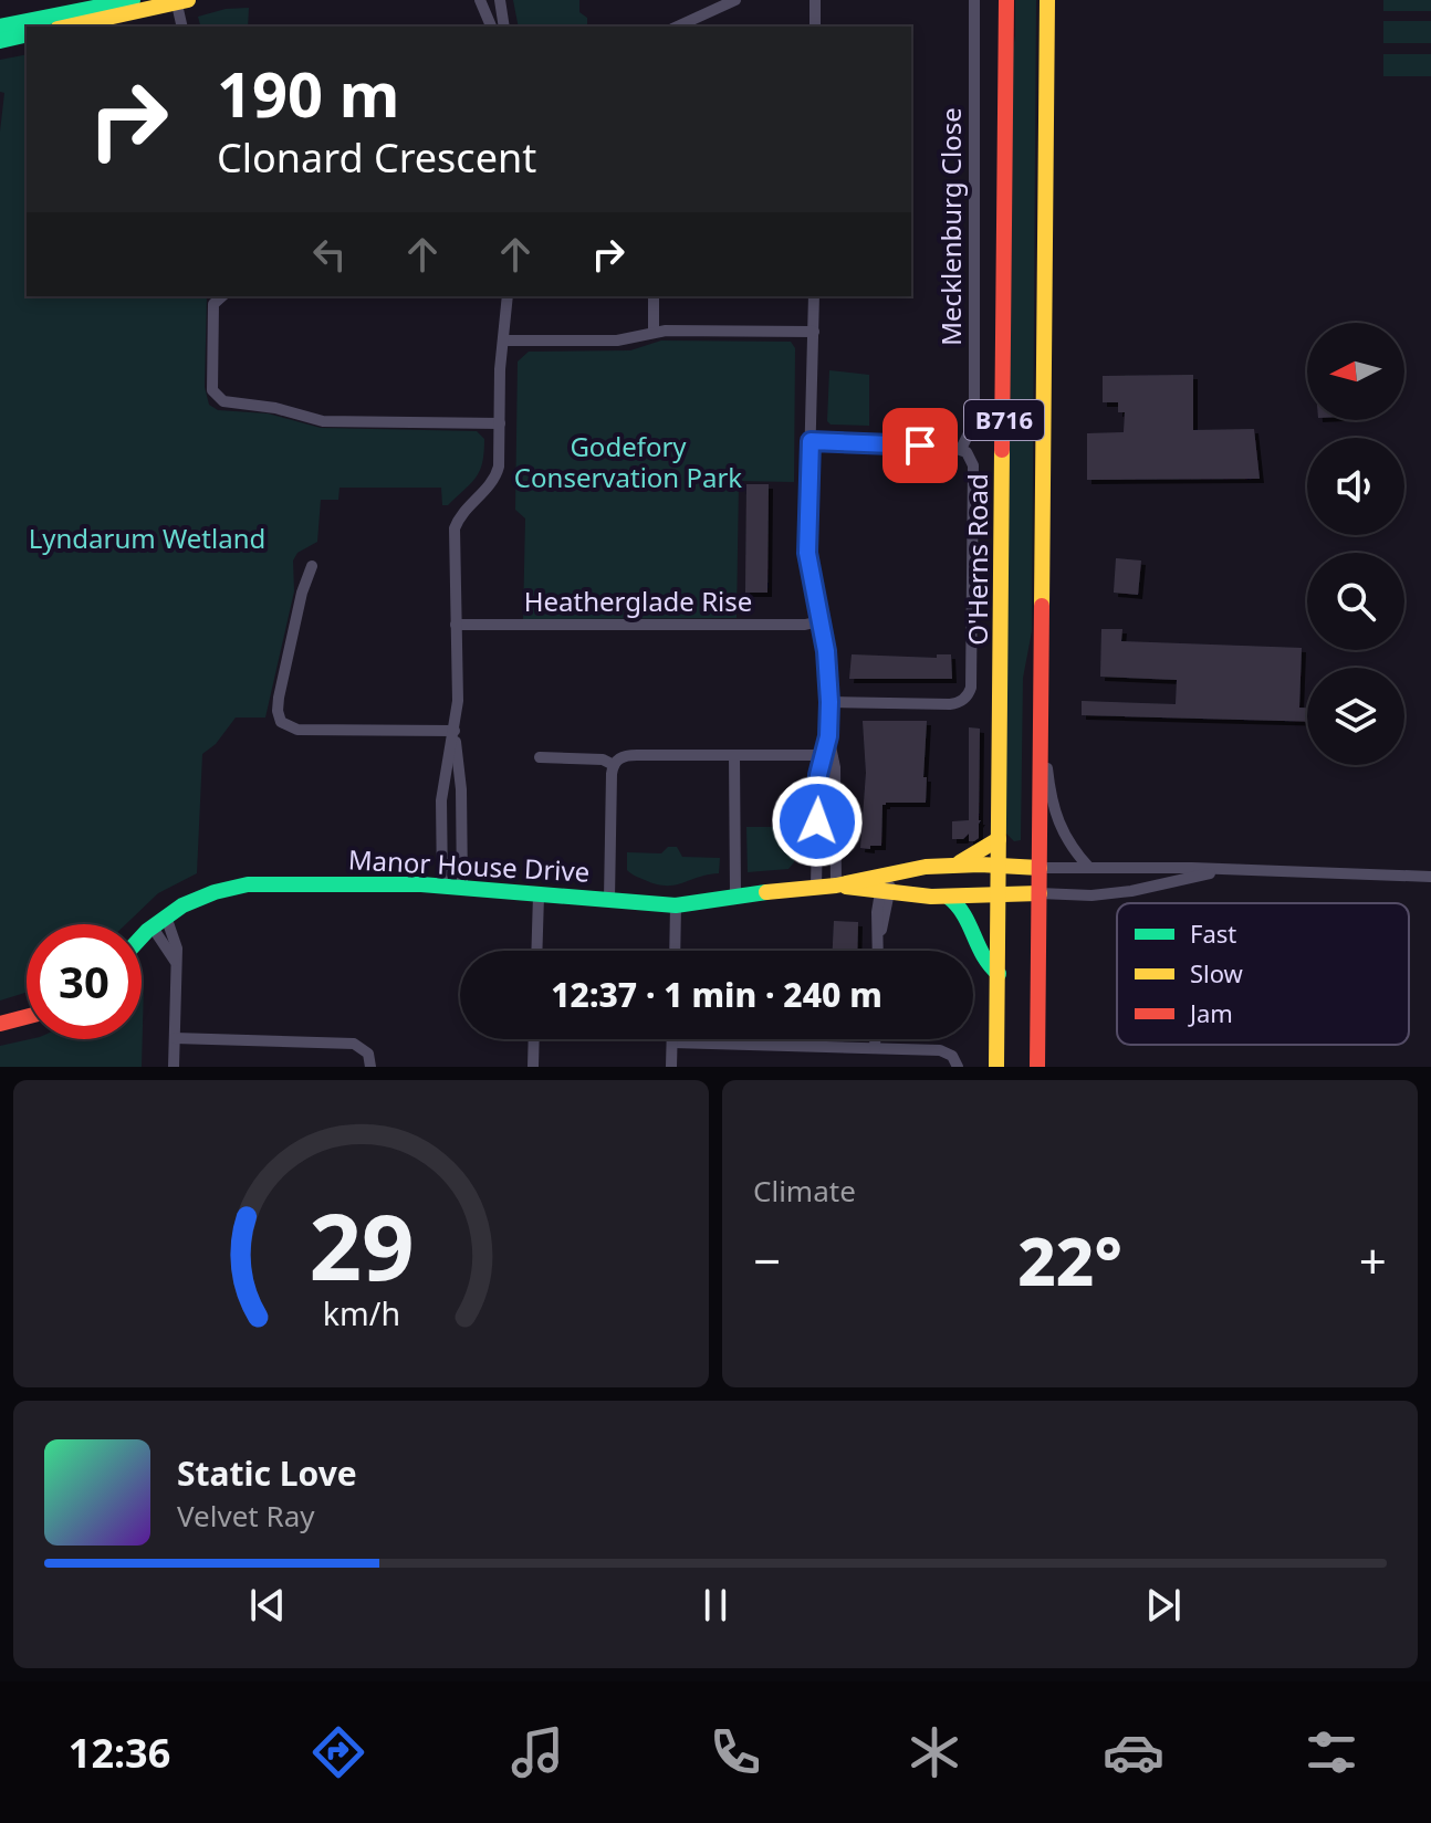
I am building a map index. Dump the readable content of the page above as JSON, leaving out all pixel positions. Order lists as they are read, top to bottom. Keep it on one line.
{"streets":{"main road":["B716","O'Herns Road","Manor House Drive"],"street":["Mecklenburg Close","Heatherglade Rise"]},"crossings":[["B716","Manor House Drive"],["O'Herns Road","Manor House Drive"]],"parks":["Godefory Conservation Park","Lyndarum Wetland"],"legend":["Fast","Slow","Jam"],"north":"left","page":{"turn":["190 m","Clonard Crescent"],"limit":"30","trip":"12:37 · 1 min · 240 m","tile":"Climate","heat":["−","22°","+"],"song":["Static Love","Velvet Ray"],"tabs":"12:36","gauge":["29","km/h"]}}
